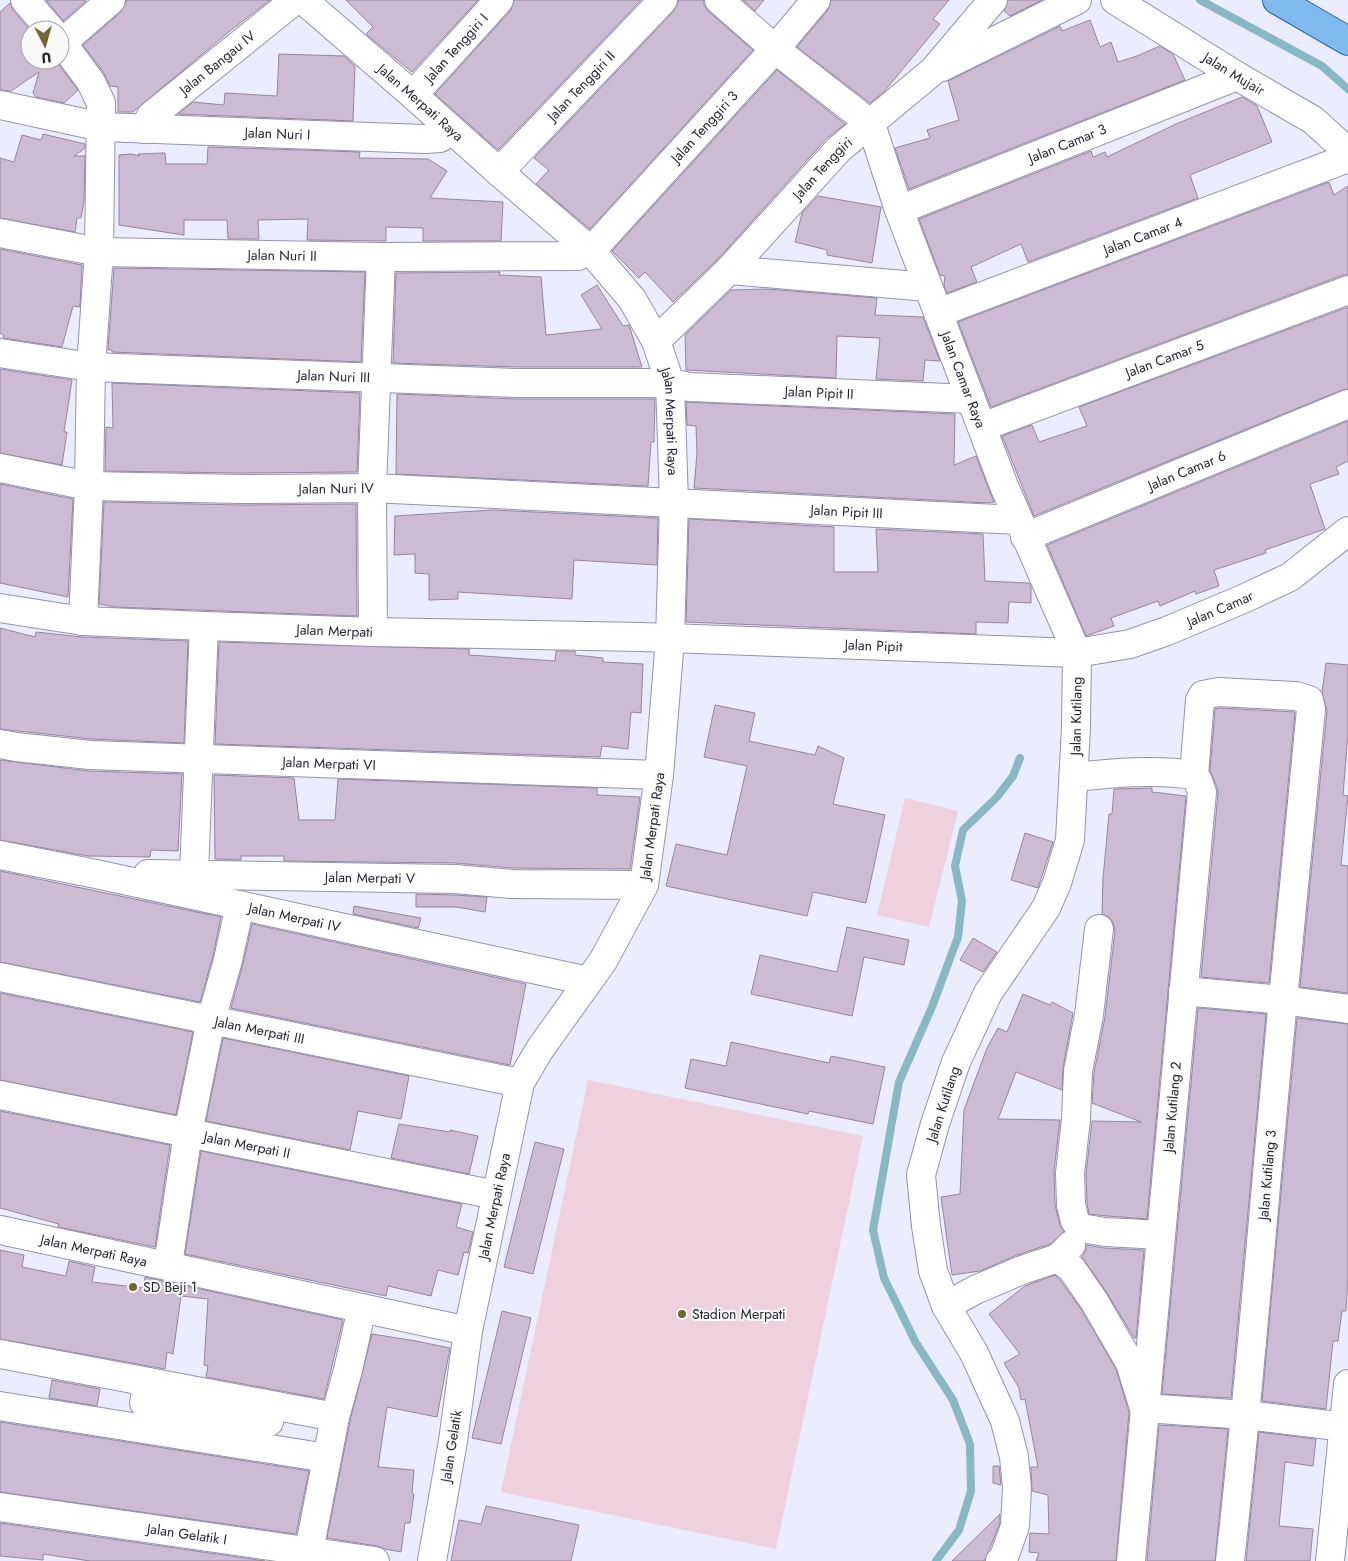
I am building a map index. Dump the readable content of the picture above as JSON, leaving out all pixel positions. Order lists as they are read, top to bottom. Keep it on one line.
{"streets":{"street":["Jalan Tenggiri I","Jalan Bangau IV","Jalan Mujair","Jalan Tenggiri II","Jalan Merpati Raya","Jalan Tenggiri 3","Jalan Nuri I","Jalan Camar 3","Jalan Tenggiri","Jalan Camar 4","Jalan Nuri II","Jalan Camar 5","Jalan Nuri III","Jalan Camar Raya","Jalan Pipit II","Jalan Camar 6","Jalan Nuri IV","Jalan Pipit III","Jalan Camar","Jalan Merpati","Jalan Pipit","Jalan Kutilang","Jalan Merpati VI","Jalan Merpati V","Jalan Merpati IV","Jalan Merpati III","Jalan Kutilang 2","Jalan Merpati II","Jalan Kutilang 3","Jalan Gelatik","Jalan Gelatik I"]},"crossings":[["Jalan Tenggiri I","Jalan Merpati Raya"],["Jalan Bangau IV","Jalan Merpati Raya"],["Jalan Bangau IV","Jalan Nuri I"],["Jalan Mujair","Jalan Camar 3"],["Jalan Tenggiri II","Jalan Merpati Raya"],["Jalan Merpati Raya","Jalan Tenggiri 3"],["Jalan Merpati Raya","Jalan Nuri I"],["Jalan Merpati Raya","Jalan Tenggiri"],["Jalan Merpati Raya","Jalan Nuri II"],["Jalan Merpati Raya","Jalan Nuri III"],["Jalan Merpati Raya","Jalan Pipit II"],["Jalan Merpati Raya","Jalan Nuri IV"],["Jalan Merpati Raya","Jalan Pipit III"],["Jalan Merpati Raya","Jalan Merpati"],["Jalan Merpati Raya","Jalan Pipit"],["Jalan Merpati Raya","Jalan Merpati VI"],["Jalan Merpati Raya","Jalan Merpati V"],["Jalan Merpati Raya","Jalan Merpati IV"],["Jalan Merpati Raya","Jalan Merpati III"],["Jalan Merpati Raya","Jalan Merpati II"],["Jalan Merpati Raya","Jalan Gelatik"],["Jalan Tenggiri 3","Jalan Nuri II"],["Jalan Camar 3","Jalan Camar Raya"],["Jalan Tenggiri","Jalan Camar Raya"],["Jalan Camar 4","Jalan Camar Raya"],["Jalan Camar 5","Jalan Camar Raya"],["Jalan Nuri III","Jalan Pipit II"],["Jalan Camar Raya","Jalan Pipit II"],["Jalan Camar Raya","Jalan Camar 6"],["Jalan Camar Raya","Jalan Pipit III"],["Jalan Camar Raya","Jalan Camar"],["Jalan Camar Raya","Jalan Pipit"],["Jalan Camar Raya","Jalan Kutilang"],["Jalan Camar 6","Jalan Pipit III"],["Jalan Nuri IV","Jalan Pipit III"],["Jalan Camar","Jalan Pipit"],["Jalan Camar","Jalan Kutilang"],["Jalan Merpati","Jalan Pipit"],["Jalan Pipit","Jalan Kutilang"],["Jalan Merpati V","Jalan Merpati IV"],["Jalan Kutilang 2","Jalan Kutilang 3"]],"places":["SD Beji 1","Stadion Merpati"],"north":"bottom"}
